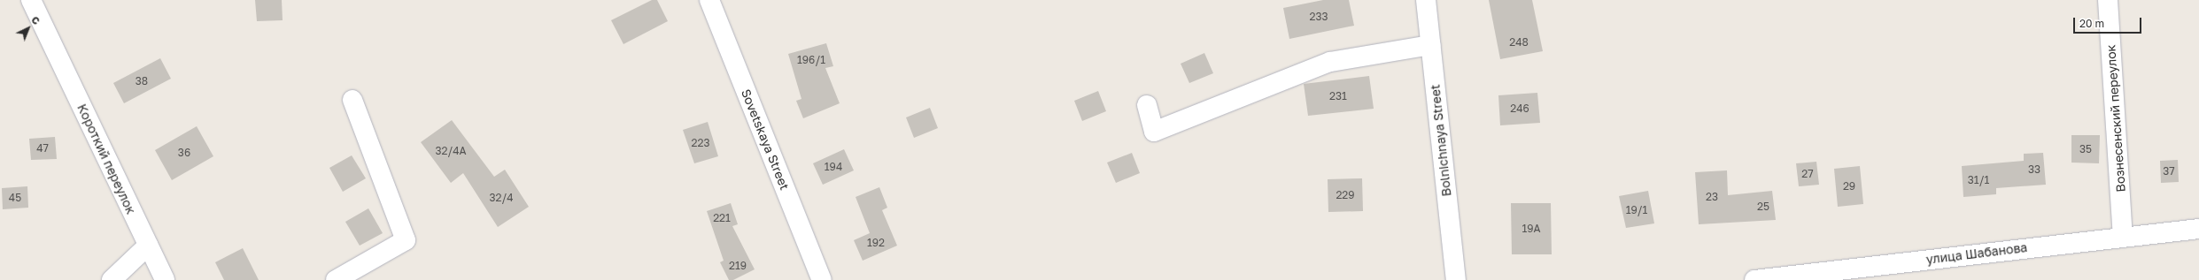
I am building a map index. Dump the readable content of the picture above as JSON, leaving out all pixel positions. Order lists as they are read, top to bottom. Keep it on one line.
{"streets":{"street":["Вознесенский переулок","Sovetskaya Street","Bolnichnaya Street","Короткий переулок","улица Шабанова"]},"crossings":[["Вознесенский переулок","улица Шабанова"]],"house_numbers":["233","248","196/1","38","231","246","223","47","35","32/4А","36","194","33","37","27","31/1","29","229","23","45","32/4","25","19/1","221","19А","192","219"],"scale_bar":"20 m","north":"top right"}
